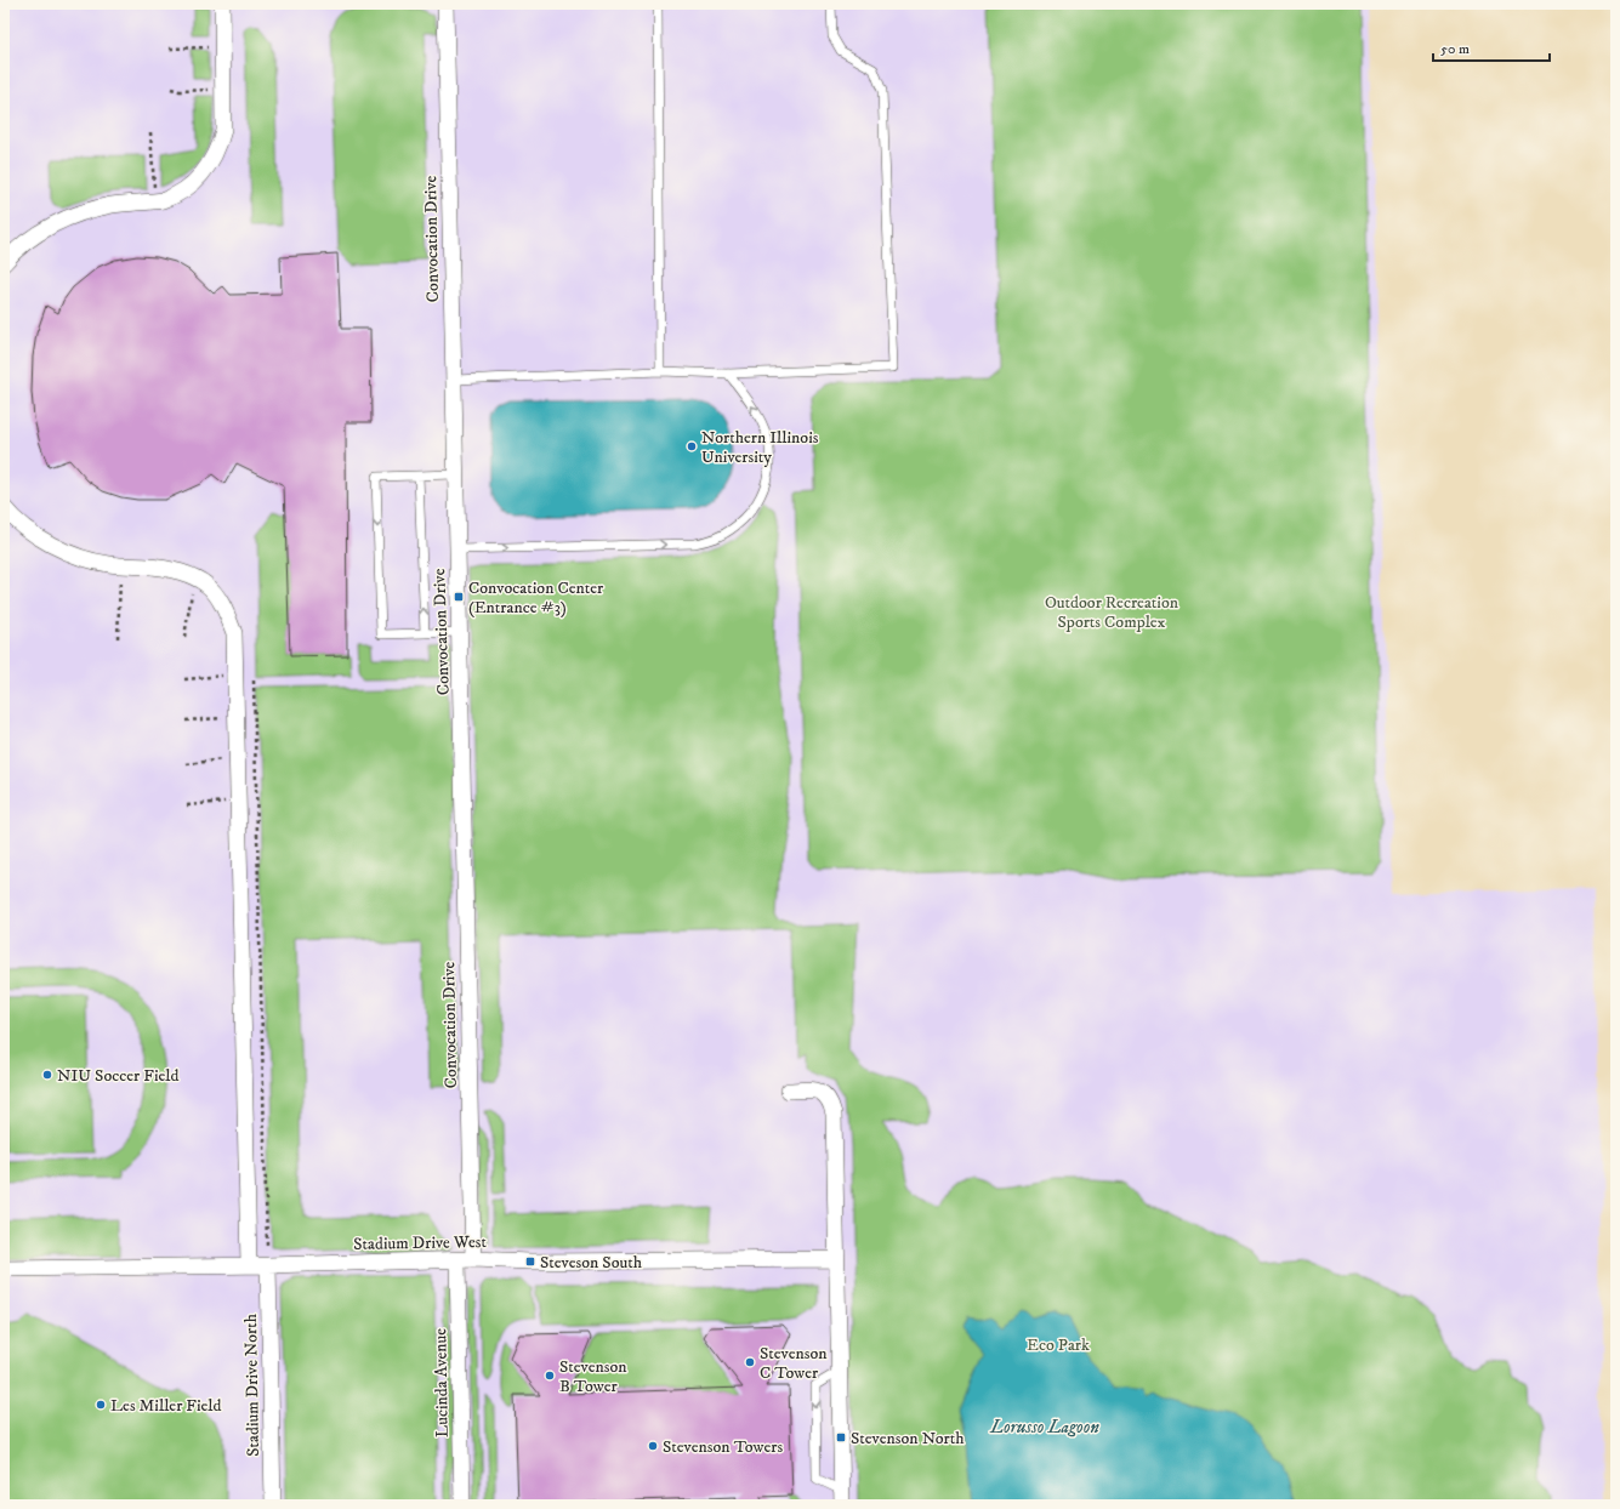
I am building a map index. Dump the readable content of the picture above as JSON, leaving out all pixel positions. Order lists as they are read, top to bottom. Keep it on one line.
{"streets":{"street":["Convocation Drive","Stadium Drive West","Lucinda Avenue","Stadium Drive North"]},"crossings":[["Convocation Drive","Stadium Drive West"],["Convocation Drive","Lucinda Avenue"],["Stadium Drive West","Lucinda Avenue"],["Stadium Drive West","Stadium Drive North"]],"water":["Lorusso Lagoon"],"parks":["Outdoor Recreation Sports Complex","Eco Park"],"places":{"other":["Northern Illinois University","NIU Soccer Field","Stevenson C Tower","Stevenson B Tower","Les Miller Field","Stevenson Towers"],"transit":["Convocation Center (Entrance #3)","Steveson South","Stevenson North"]},"scale_bar":"50 m"}
